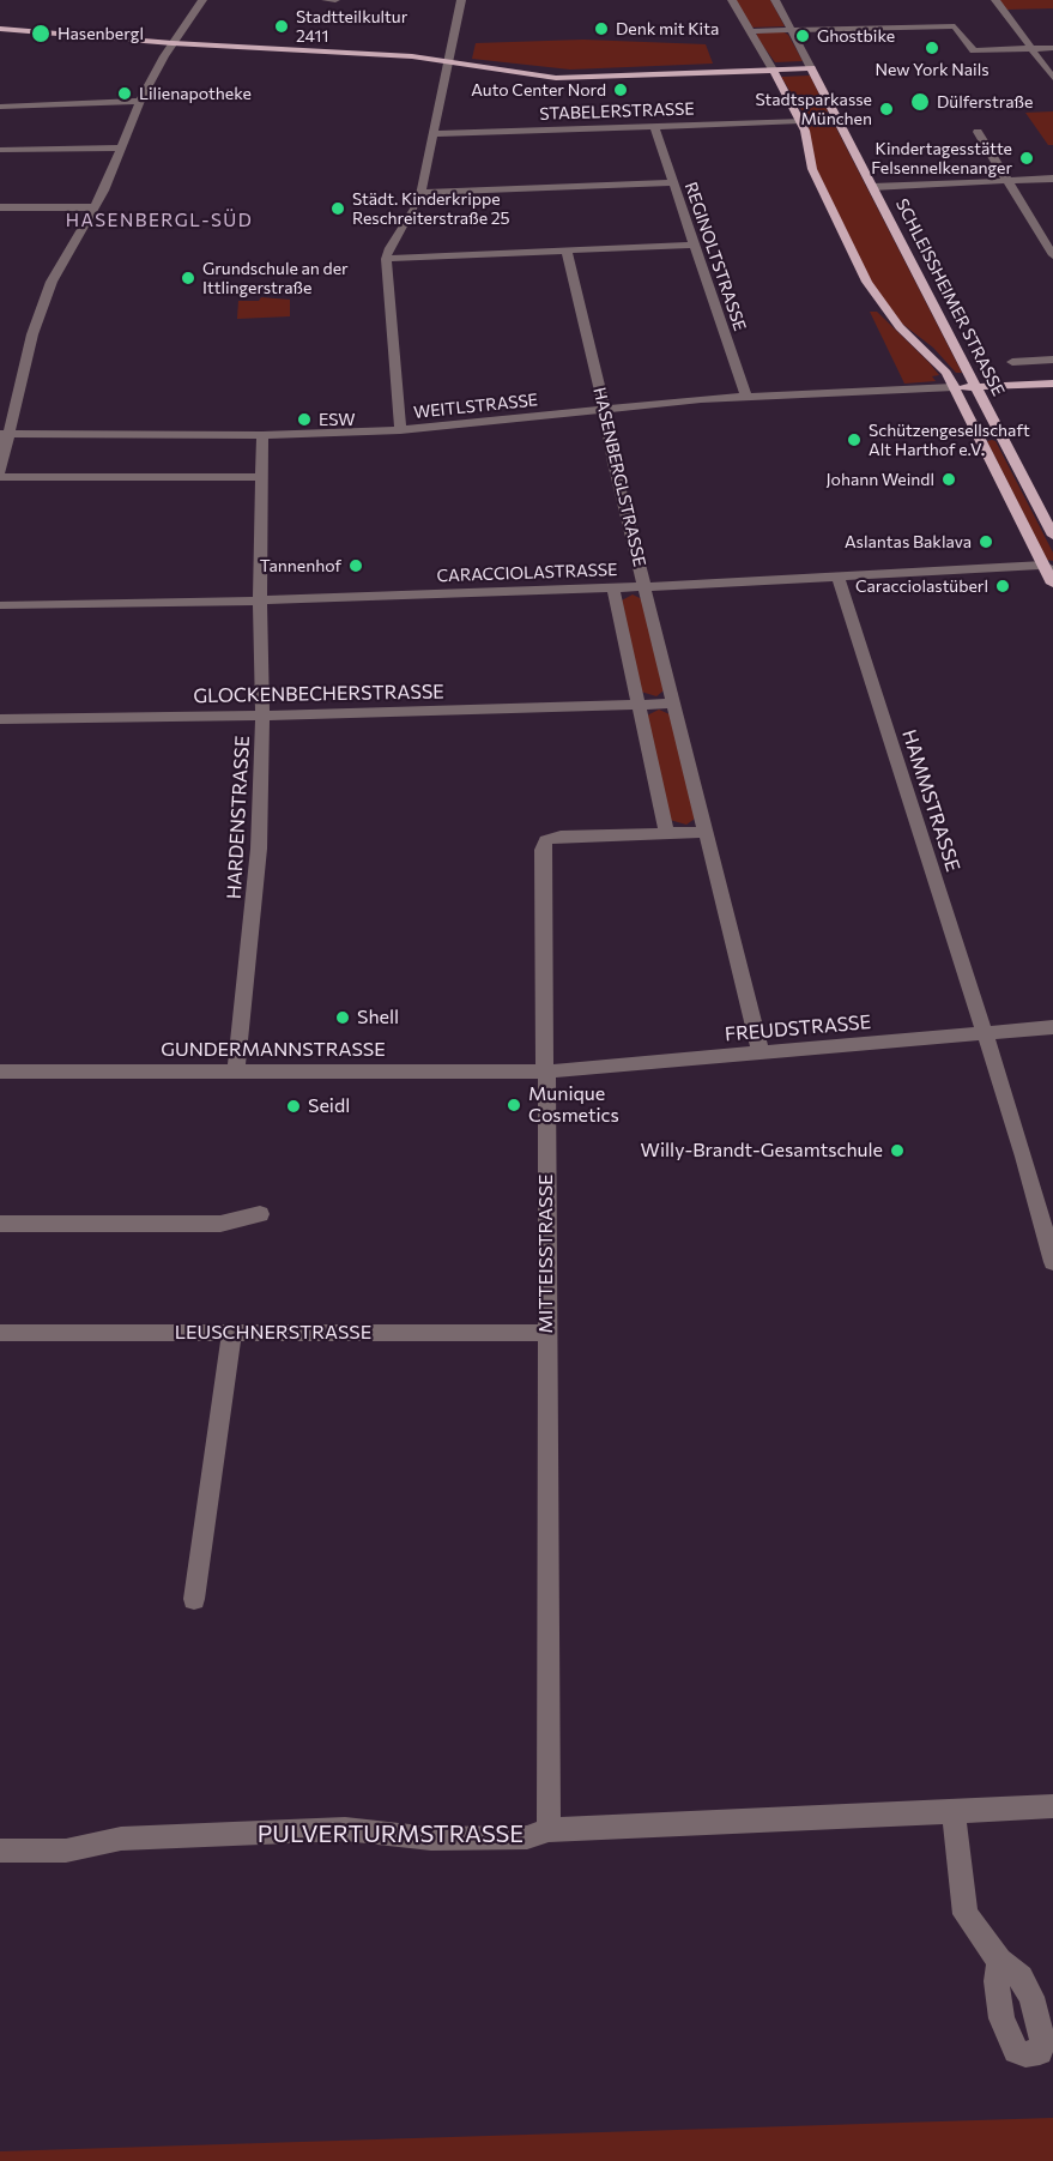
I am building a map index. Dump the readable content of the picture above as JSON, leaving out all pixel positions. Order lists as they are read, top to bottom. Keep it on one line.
{"streets":{"main road":["SCHLEISSHEIMER STRASSE"],"street":["STABELERSTRASSE","REGINOLTSTRASSE","WEITLSTRASSE","HASENBERGLSTRASSE","CARACCIOLASTRASSE","GLOCKENBECHERSTRASSE","HAMMSTRASSE","HARDENSTRASSE","FREUDSTRASSE","GUNDERMANNSTRASSE","MITTEISSTRASSE","LEUSCHNERSTRASSE","PULVERTURMSTRASSE"]},"crossings":[["STABELERSTRASSE","REGINOLTSTRASSE"],["STABELERSTRASSE","SCHLEISSHEIMER STRASSE"],["REGINOLTSTRASSE","WEITLSTRASSE"],["SCHLEISSHEIMER STRASSE","WEITLSTRASSE"],["SCHLEISSHEIMER STRASSE","CARACCIOLASTRASSE"],["WEITLSTRASSE","HASENBERGLSTRASSE"],["WEITLSTRASSE","HARDENSTRASSE"],["HASENBERGLSTRASSE","CARACCIOLASTRASSE"],["HASENBERGLSTRASSE","GLOCKENBECHERSTRASSE"],["HASENBERGLSTRASSE","FREUDSTRASSE"],["HASENBERGLSTRASSE","MITTEISSTRASSE"],["CARACCIOLASTRASSE","HAMMSTRASSE"],["CARACCIOLASTRASSE","HARDENSTRASSE"],["GLOCKENBECHERSTRASSE","HARDENSTRASSE"],["HAMMSTRASSE","FREUDSTRASSE"],["HARDENSTRASSE","GUNDERMANNSTRASSE"],["FREUDSTRASSE","GUNDERMANNSTRASSE"],["FREUDSTRASSE","MITTEISSTRASSE"],["GUNDERMANNSTRASSE","MITTEISSTRASSE"],["MITTEISSTRASSE","LEUSCHNERSTRASSE"],["MITTEISSTRASSE","PULVERTURMSTRASSE"]],"districts":["HASENBERGL-SÜD"],"places":["Stadtteilkultur 2411","Denk mit Kita","Hasenbergl","Ghostbike","New York Nails","Auto Center Nord","Lilienapotheke","Dülferstraße","Stadtsparkasse München","Kindertagesstätte Felsennelkenanger","Städt. Kinderkrippe Reschreiterstraße 25","Grundschule an der Ittlingerstraße","ESW","Schützengesellschaft Alt Harthof e.V.","Johann Weindl","Aslantas Baklava","Tannenhof","Caracciolastüberl","Shell","Munique Cosmetics","Seidl","Willy-Brandt-Gesamtschule"]}
